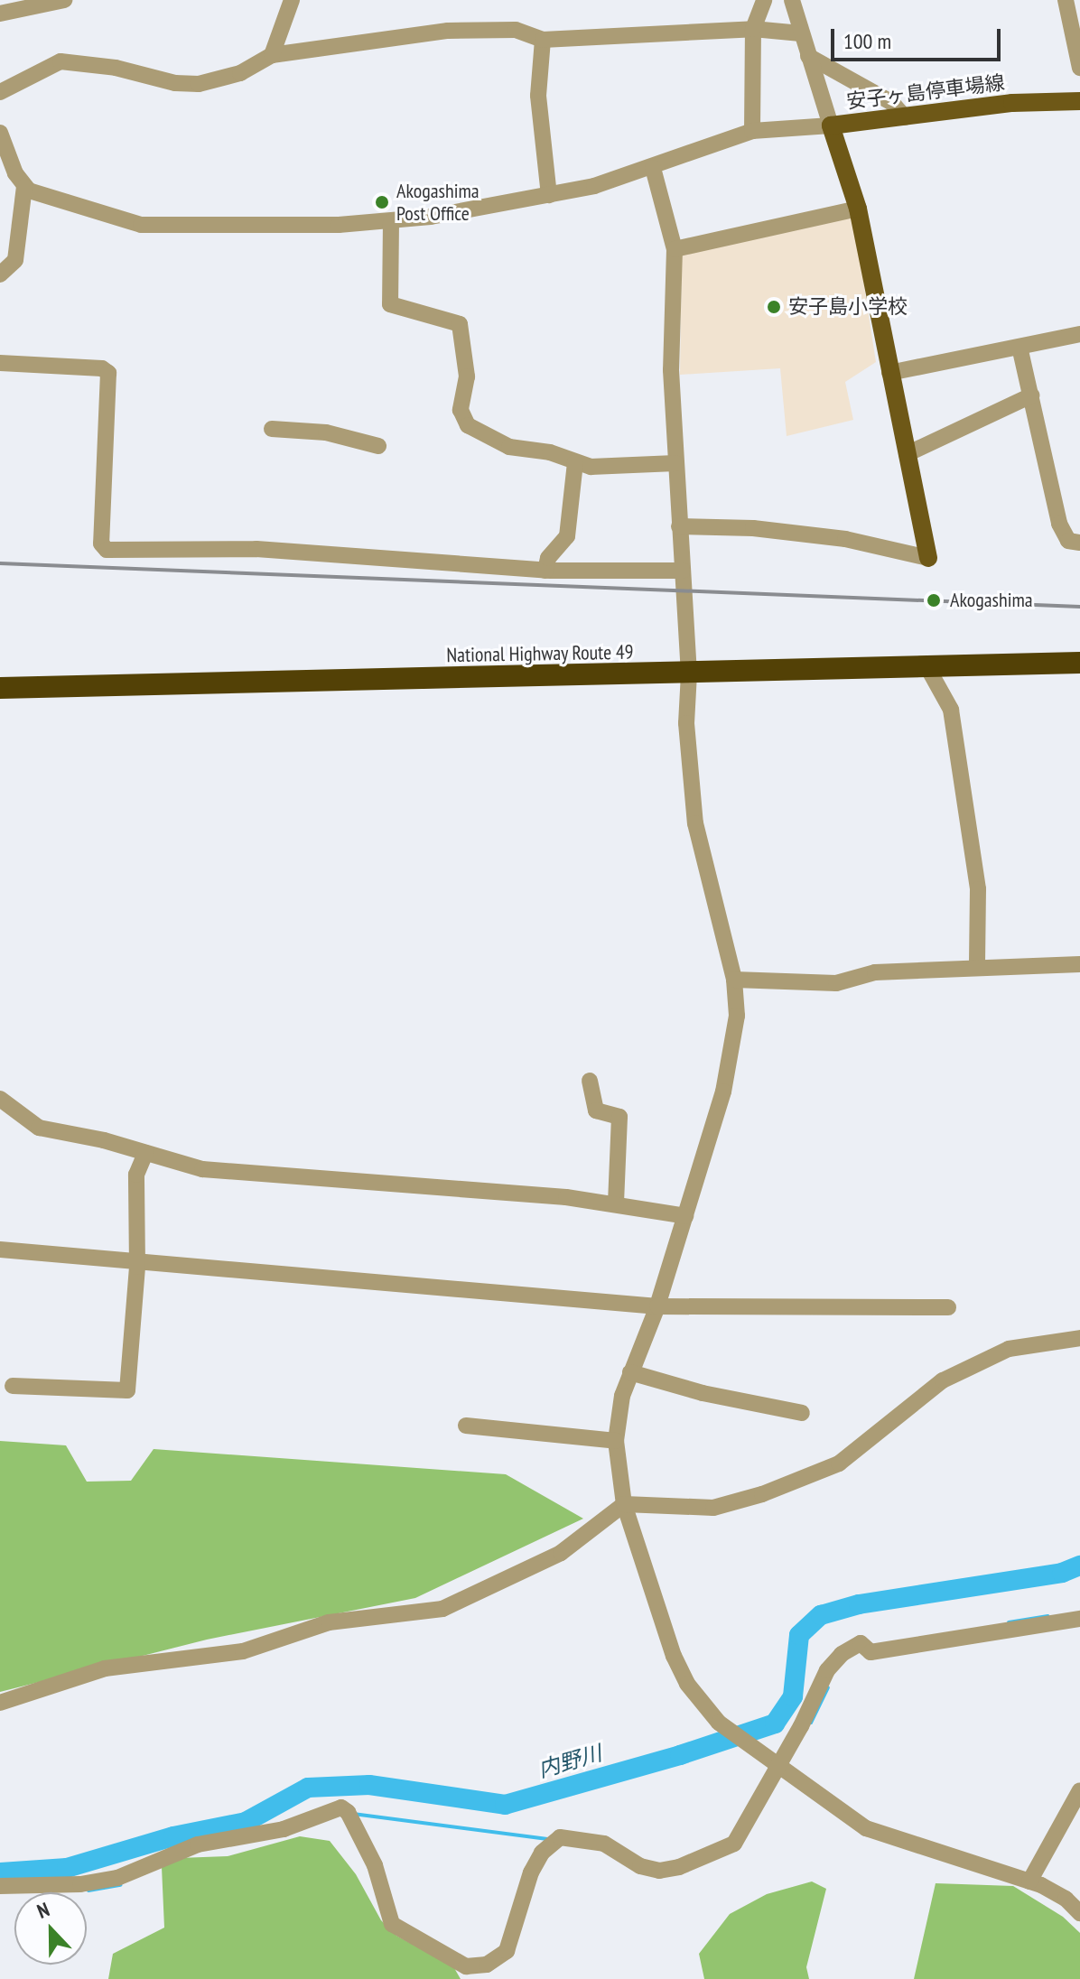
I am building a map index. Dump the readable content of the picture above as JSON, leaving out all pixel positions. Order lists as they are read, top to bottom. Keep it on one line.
{"streets":{"highway":["National Highway Route 49"],"main road":["安子ヶ島停車場線"]},"water":["内野川"],"places":["Akogashima Post Office","安子島小学校","Akogashima"],"scale_bar":"100 m","north":"top"}
